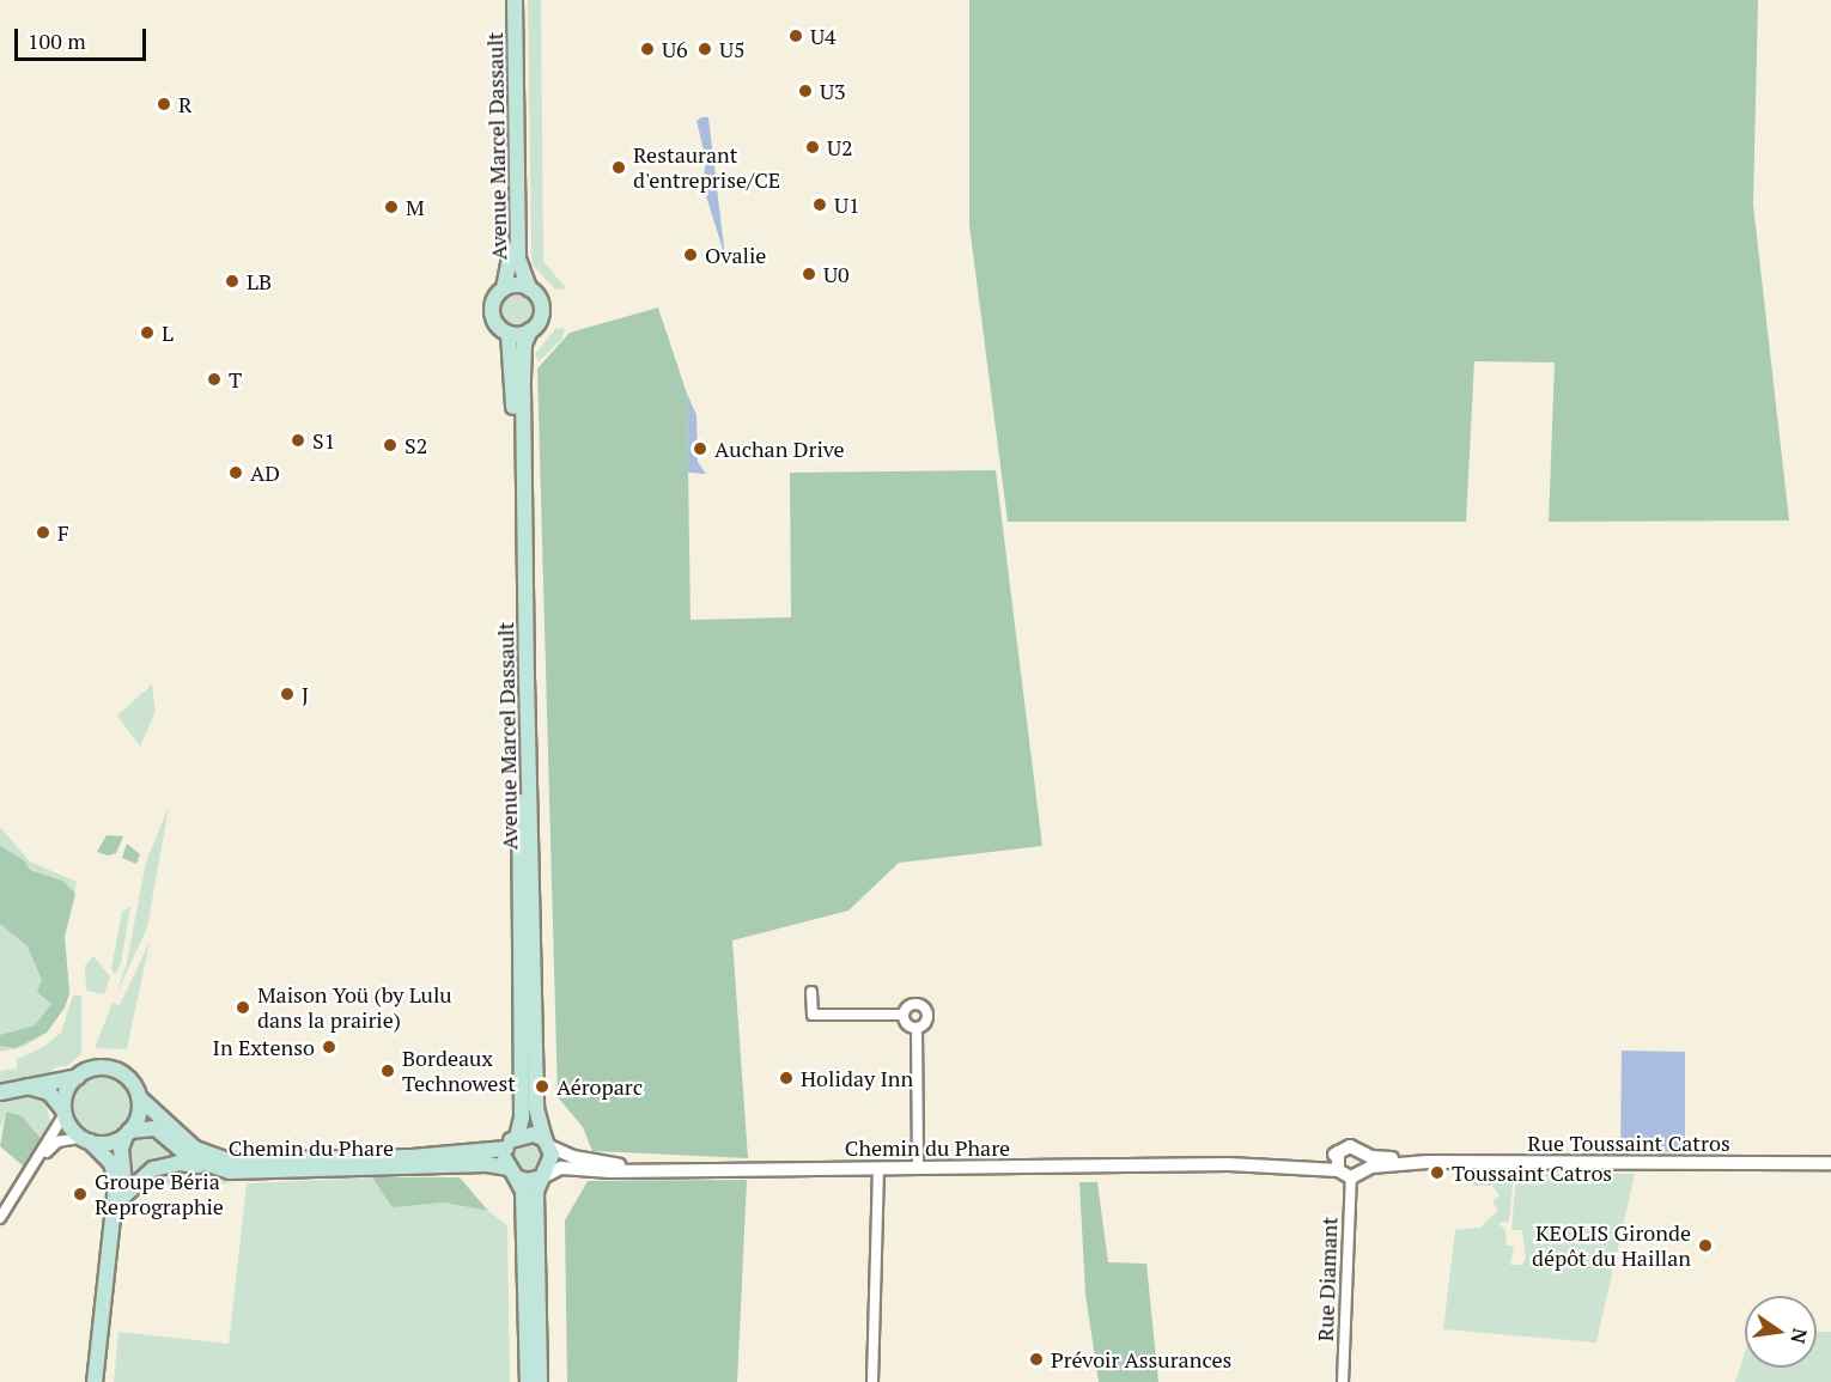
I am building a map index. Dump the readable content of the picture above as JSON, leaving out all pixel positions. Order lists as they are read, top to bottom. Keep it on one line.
{"streets":{"main road":["Avenue Marcel Dassault","Chemin du Phare"],"street":["Rue Toussaint Catros","Rue Diamant"]},"crossings":[["Avenue Marcel Dassault","Chemin du Phare"],["Rue Toussaint Catros","Chemin du Phare"],["Rue Toussaint Catros","Rue Diamant"],["Chemin du Phare","Rue Diamant"]],"places":["U4","U6","U5","U3","R","U2","Restaurant d'entreprise/CE","U1","M","Ovalie","U0","LB","L","T","S1","S2","Auchan Drive","AD","F","J","Maison Yoü (by Lulu dans la prairie)","In Extenso","Bordeaux Technowest","Holiday Inn","Aéroparc","Toussaint Catros","Groupe Béria Reprographie","KEOLIS Gironde dépôt du Haillan","Prévoir Assurances"],"scale_bar":"100 m","north":"right"}
